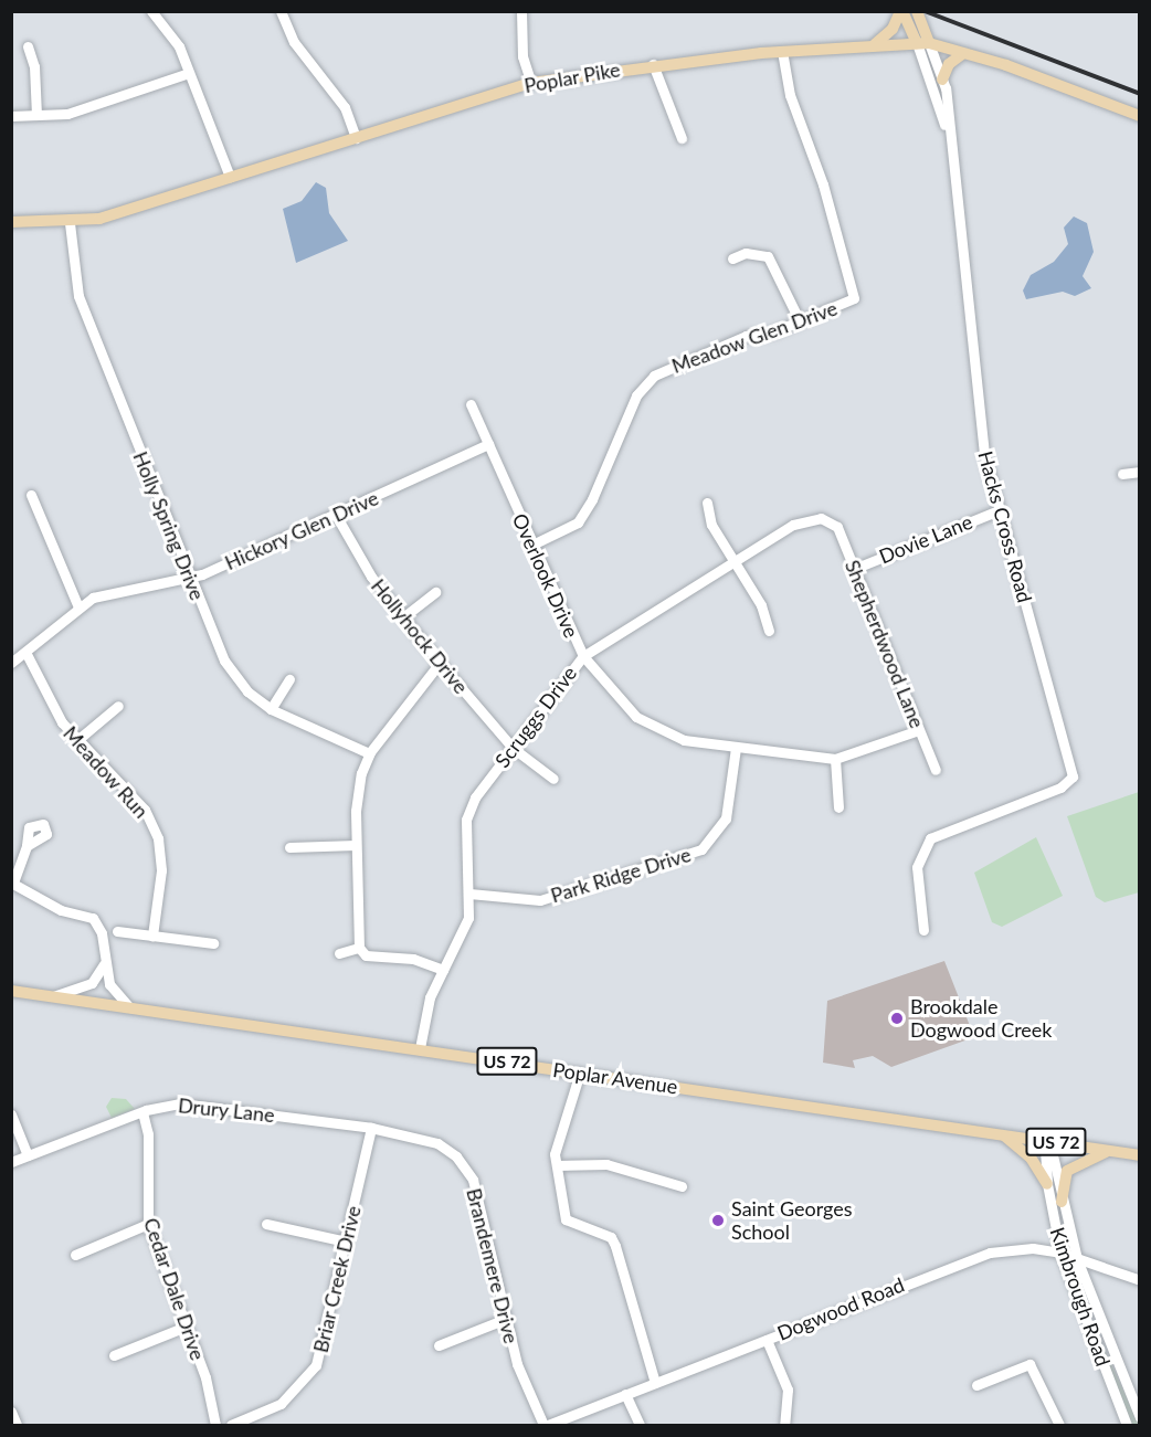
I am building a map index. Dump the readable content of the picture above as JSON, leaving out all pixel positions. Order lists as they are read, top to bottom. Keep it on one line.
{"streets":{"main road":["Poplar Pike","Hacks Cross Road","US 72","Poplar Avenue"],"street":["Meadow Glen Drive","Holly Spring Drive","Hickory Glen Drive","Dovie Lane","Overlook Drive","Hollyhock Drive","Shepherdwood Lane","Scruggs Drive","Meadow Run","Park Ridge Drive","Drury Lane","Brandemere Drive","Briar Creek Drive","Cedar Dale Drive","Kimbrough Road","Dogwood Road"]},"crossings":[["Poplar Pike","Meadow Glen Drive"],["Poplar Pike","Holly Spring Drive"],["Poplar Pike","Hacks Cross Road"],["Meadow Glen Drive","Overlook Drive"],["Holly Spring Drive","Hickory Glen Drive"],["Hacks Cross Road","Dovie Lane"],["Hickory Glen Drive","Overlook Drive"],["Hickory Glen Drive","Hollyhock Drive"],["Hickory Glen Drive","Meadow Run"],["Dovie Lane","Shepherdwood Lane"],["Overlook Drive","Shepherdwood Lane"],["Overlook Drive","Scruggs Drive"],["Overlook Drive","Park Ridge Drive"],["Hollyhock Drive","Scruggs Drive"],["Shepherdwood Lane","Scruggs Drive"],["Scruggs Drive","Park Ridge Drive"],["Scruggs Drive","Poplar Avenue"],["Poplar Avenue","Kimbrough Road"],["Drury Lane","Brandemere Drive"],["Drury Lane","Briar Creek Drive"],["Drury Lane","Cedar Dale Drive"],["Brandemere Drive","Briar Creek Drive"],["Brandemere Drive","Dogwood Road"],["Kimbrough Road","Dogwood Road"]],"places":["Brookdale Dogwood Creek","Saint Georges School"]}
